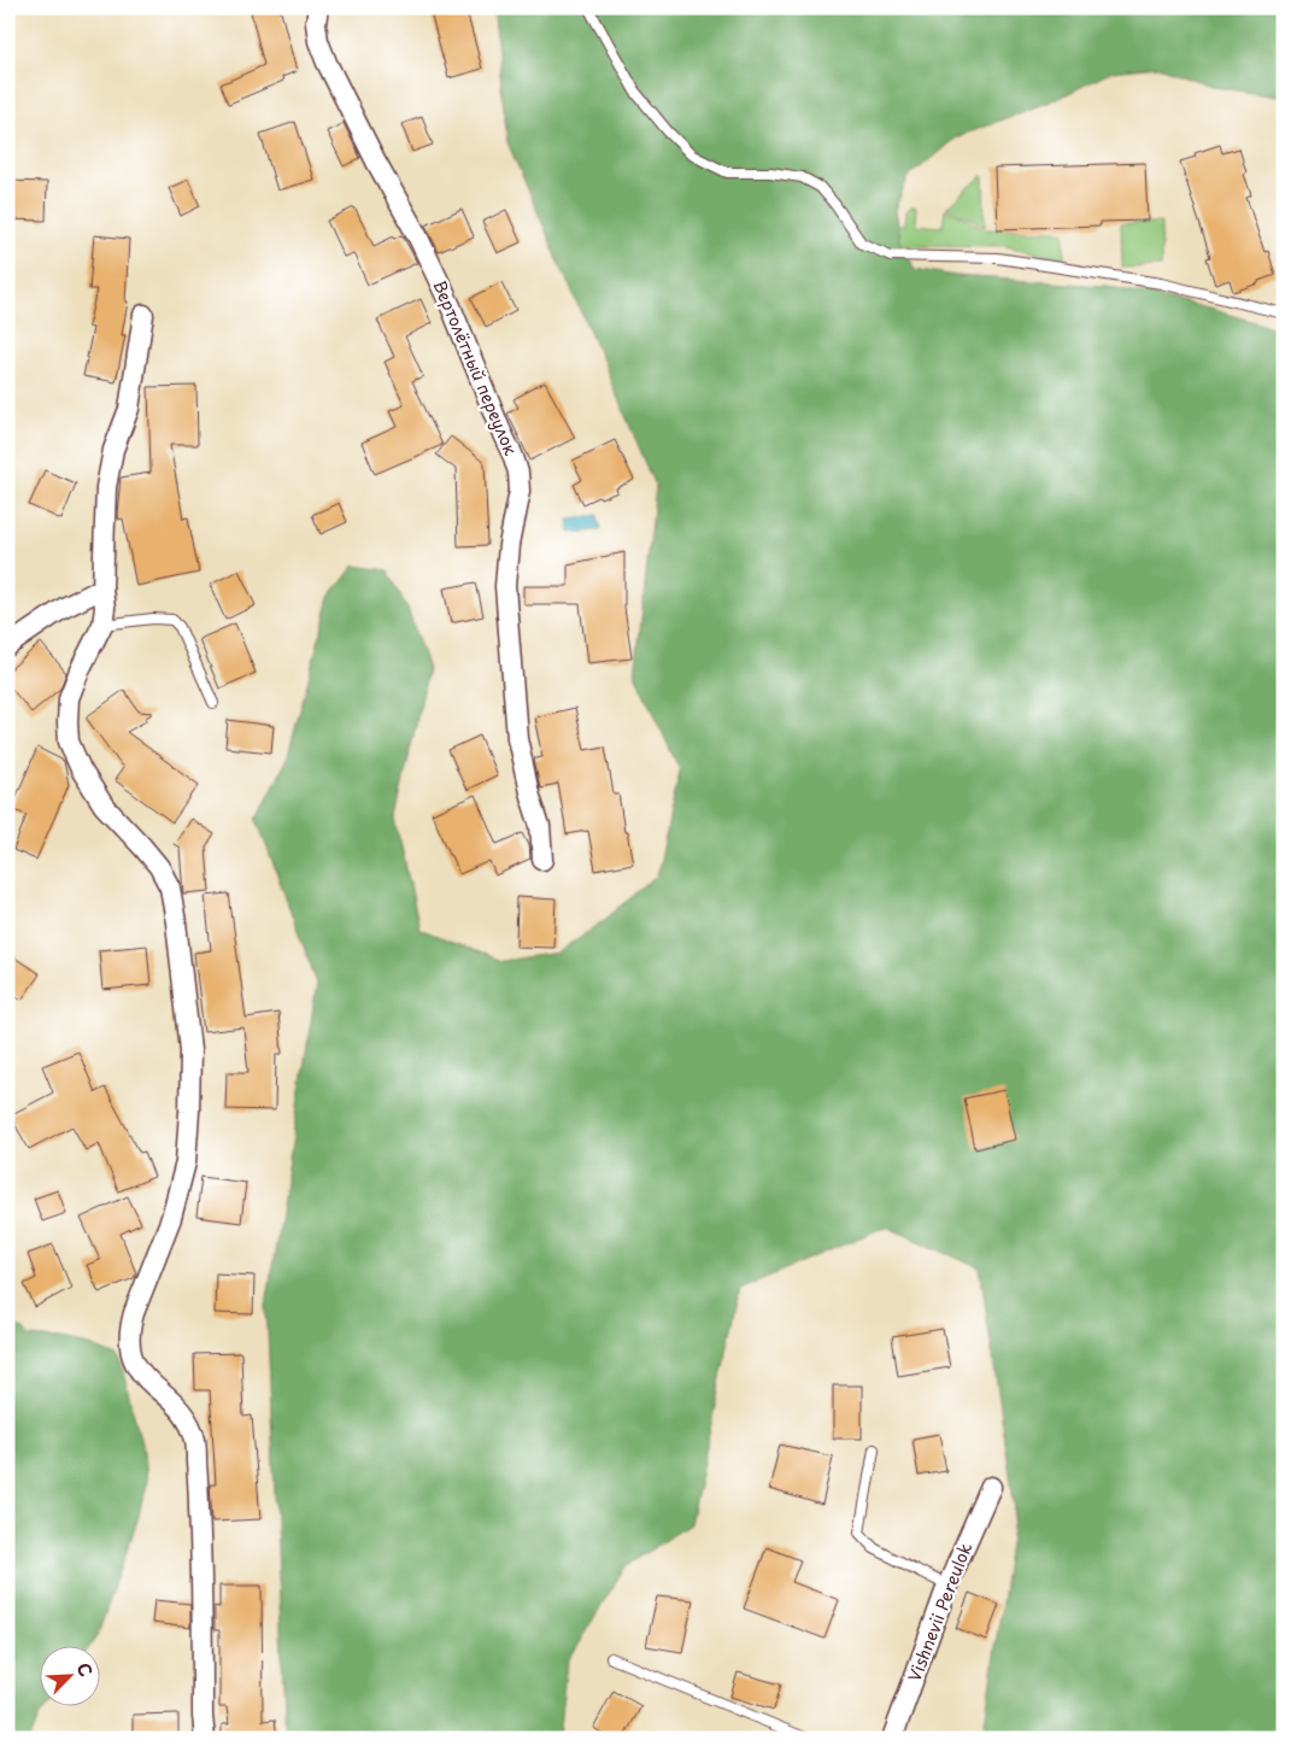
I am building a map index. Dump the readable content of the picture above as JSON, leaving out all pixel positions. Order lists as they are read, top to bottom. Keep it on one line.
{"streets":{"street":["Вертолётный переулок","Vishnevii Pereulok"]},"north":"top right"}
